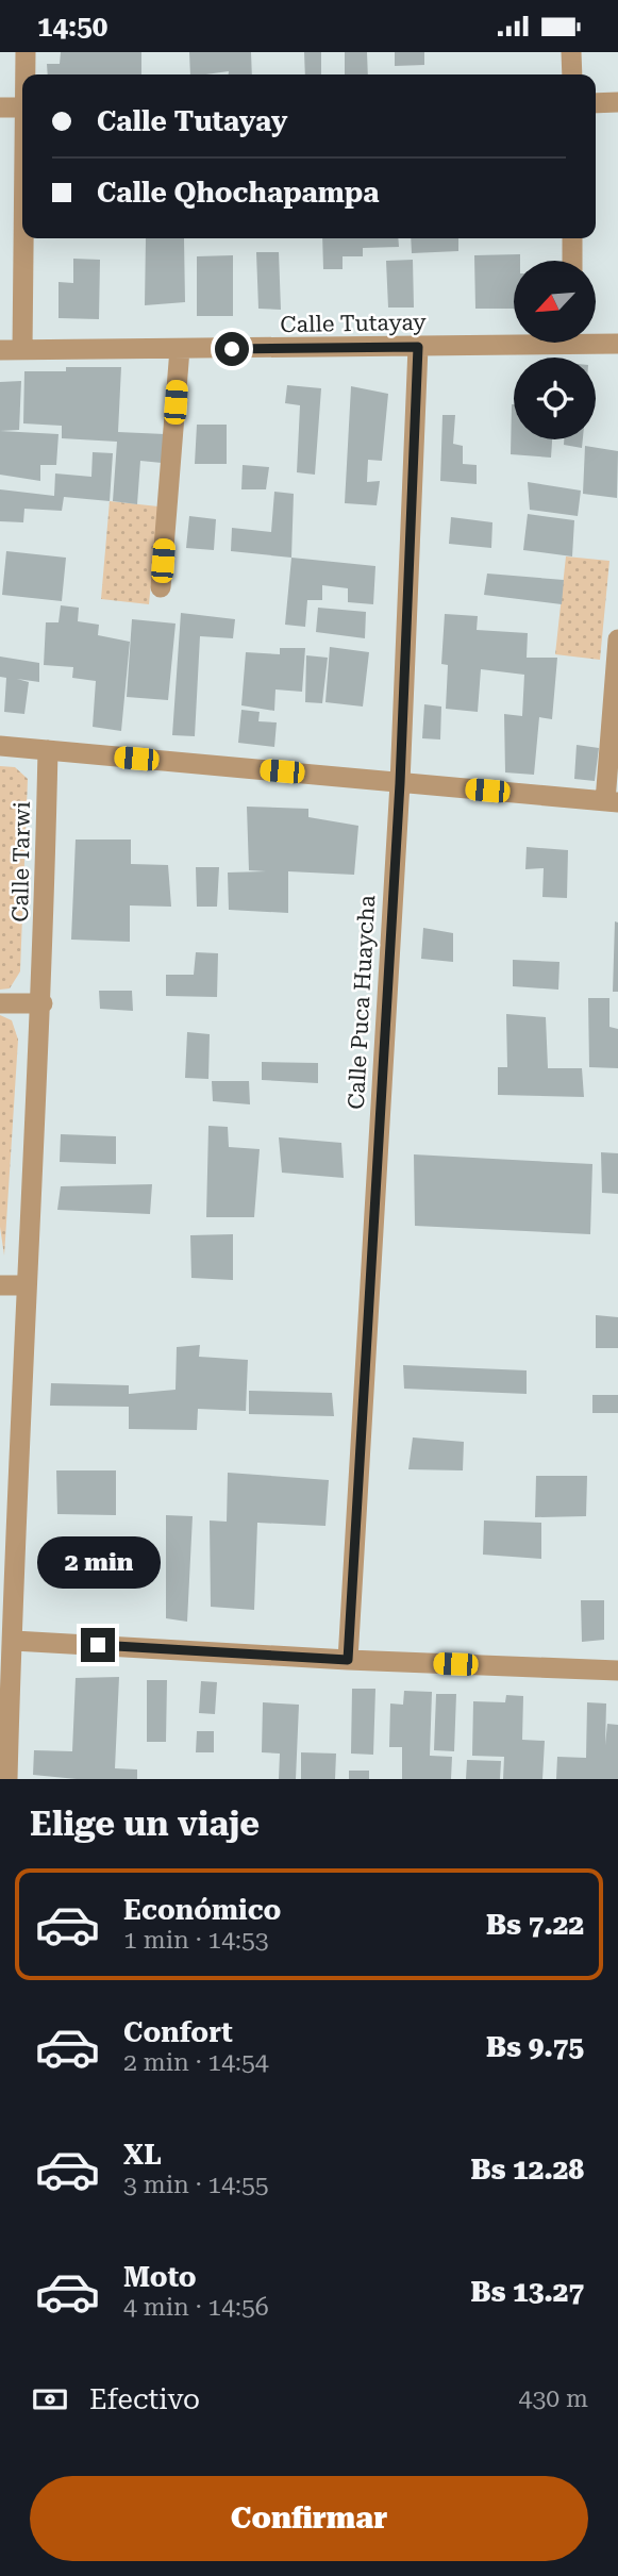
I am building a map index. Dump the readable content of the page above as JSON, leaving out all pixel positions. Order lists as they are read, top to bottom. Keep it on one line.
{"streets":{"street":["Calle Tutayay","Calle Tarwi","Calle Puca Huaycha"]},"crossings":[["Calle Tutayay","Calle Puca Huaycha"]],"north":"bottom left","page":{"status":"14:50","banner":["Calle Tutayay","Calle Qhochapampa"],"bubble":"2 min","heading":"Elige un viaje","list":[{"name":"Económico","note":"1 min · 14:53","value":"Bs 7.22"},{"name":"Confort","note":"2 min · 14:54","value":"Bs 9.75"},{"name":"XL","note":"3 min · 14:55","value":"Bs 12.28"},{"name":"Moto","note":"4 min · 14:56","value":"Bs 13.27"}],"pay":["Efectivo","430 m"],"buttons":"Confirmar"}}
